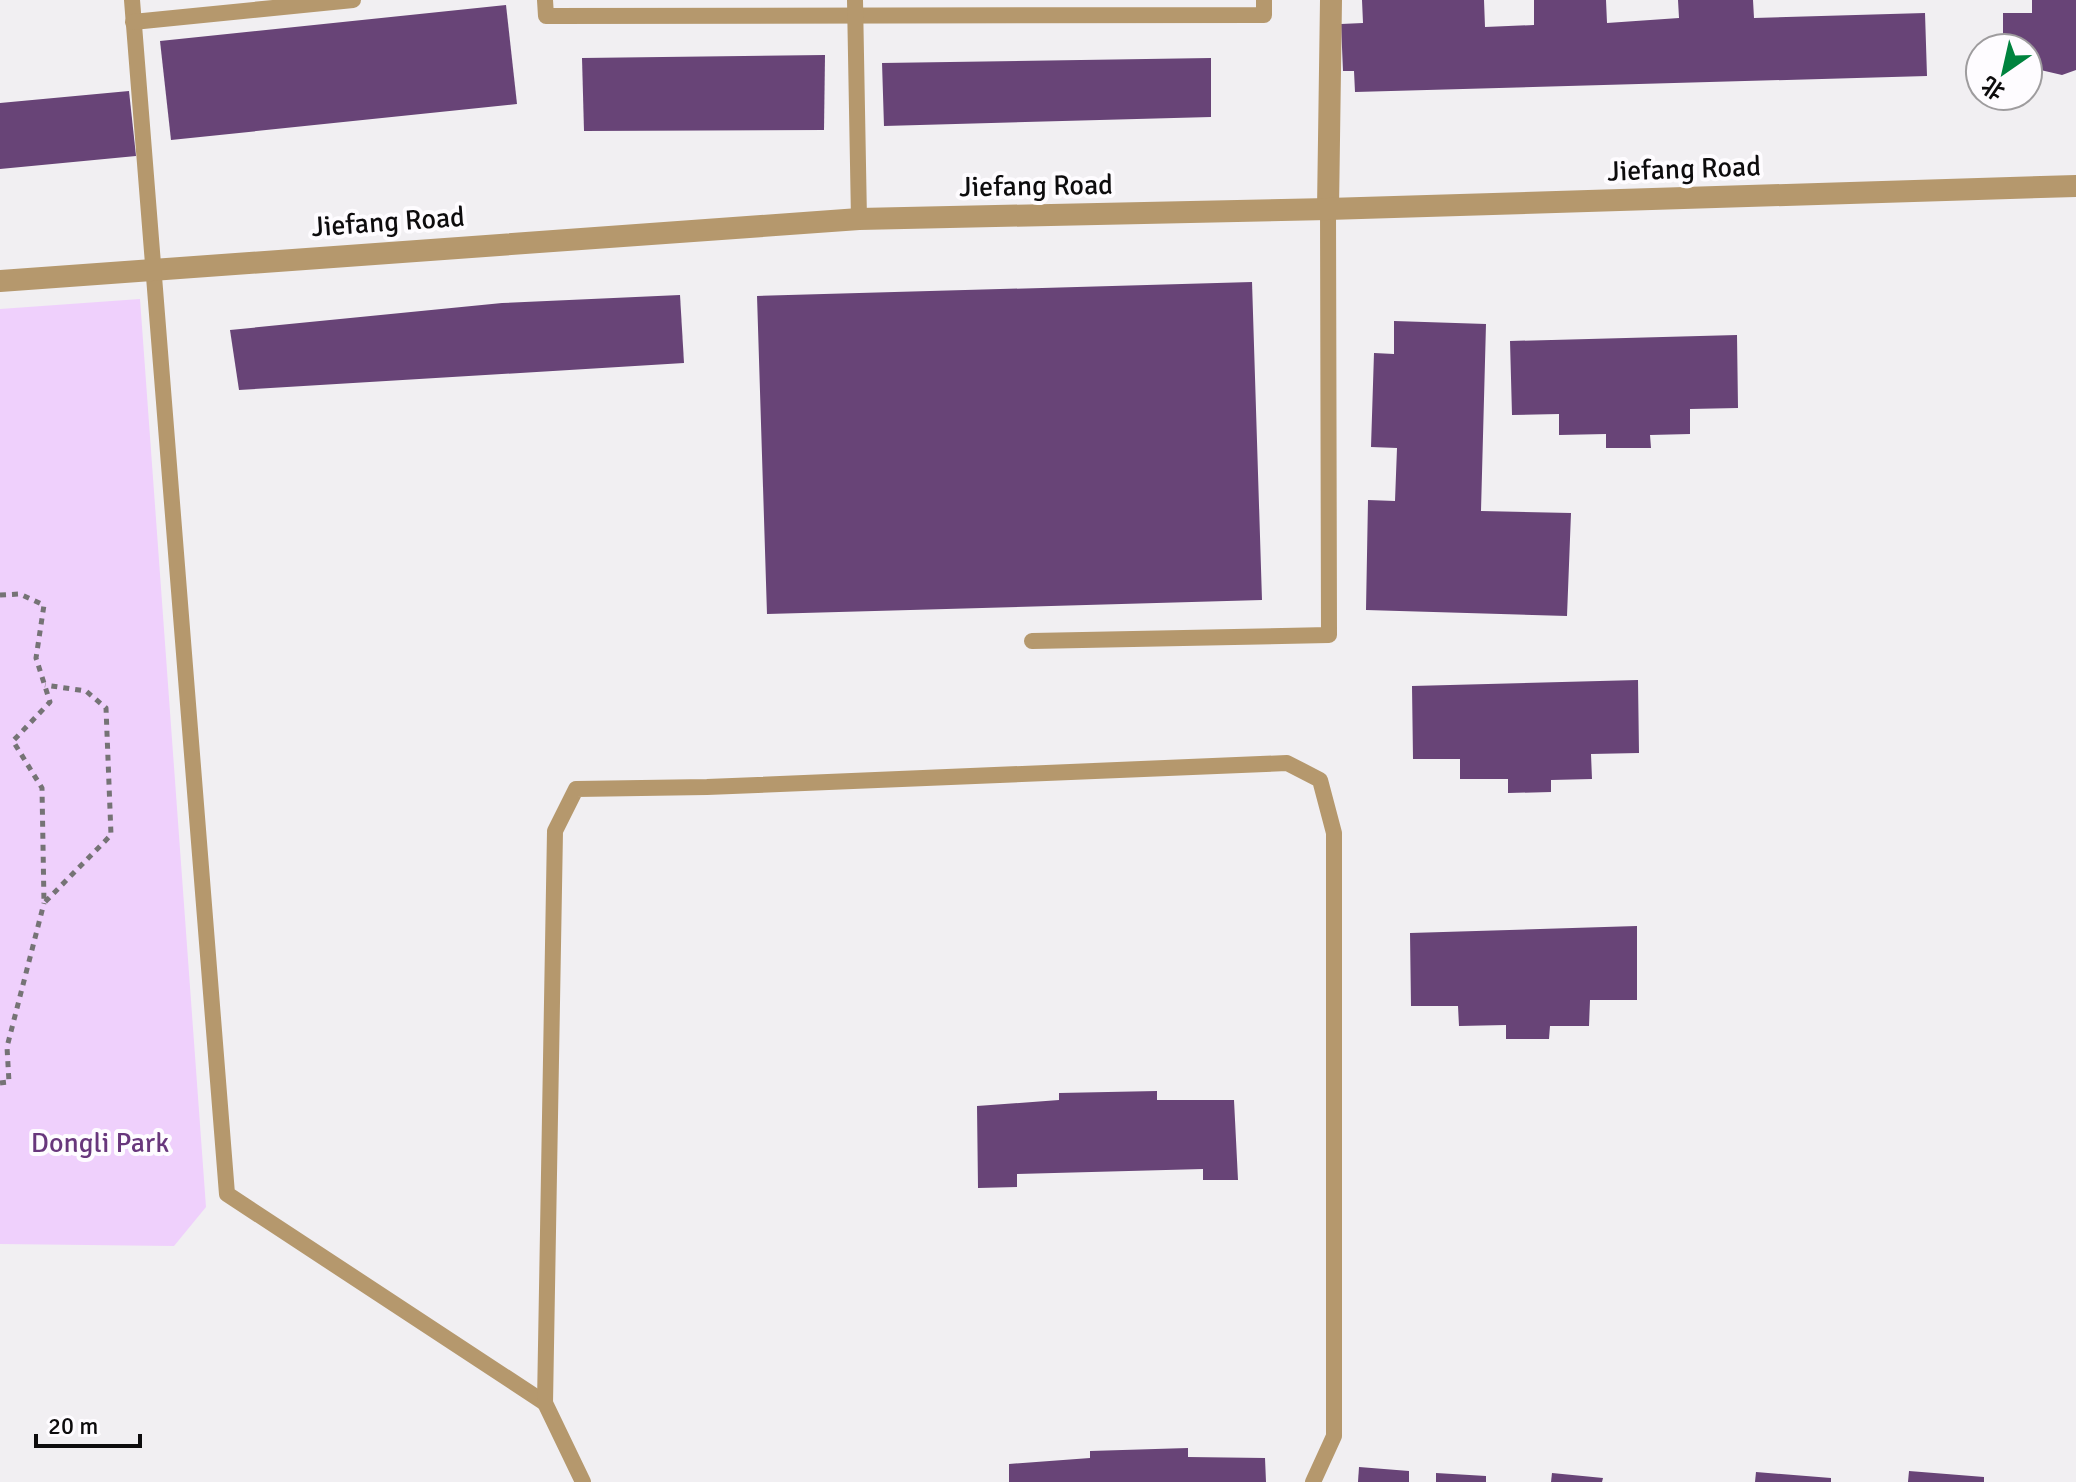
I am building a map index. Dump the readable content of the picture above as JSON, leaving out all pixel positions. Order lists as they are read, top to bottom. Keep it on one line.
{"streets":{"street":["Jiefang Road"]},"parks":["Dongli Park"],"scale_bar":"20 m","north":"bottom left"}
